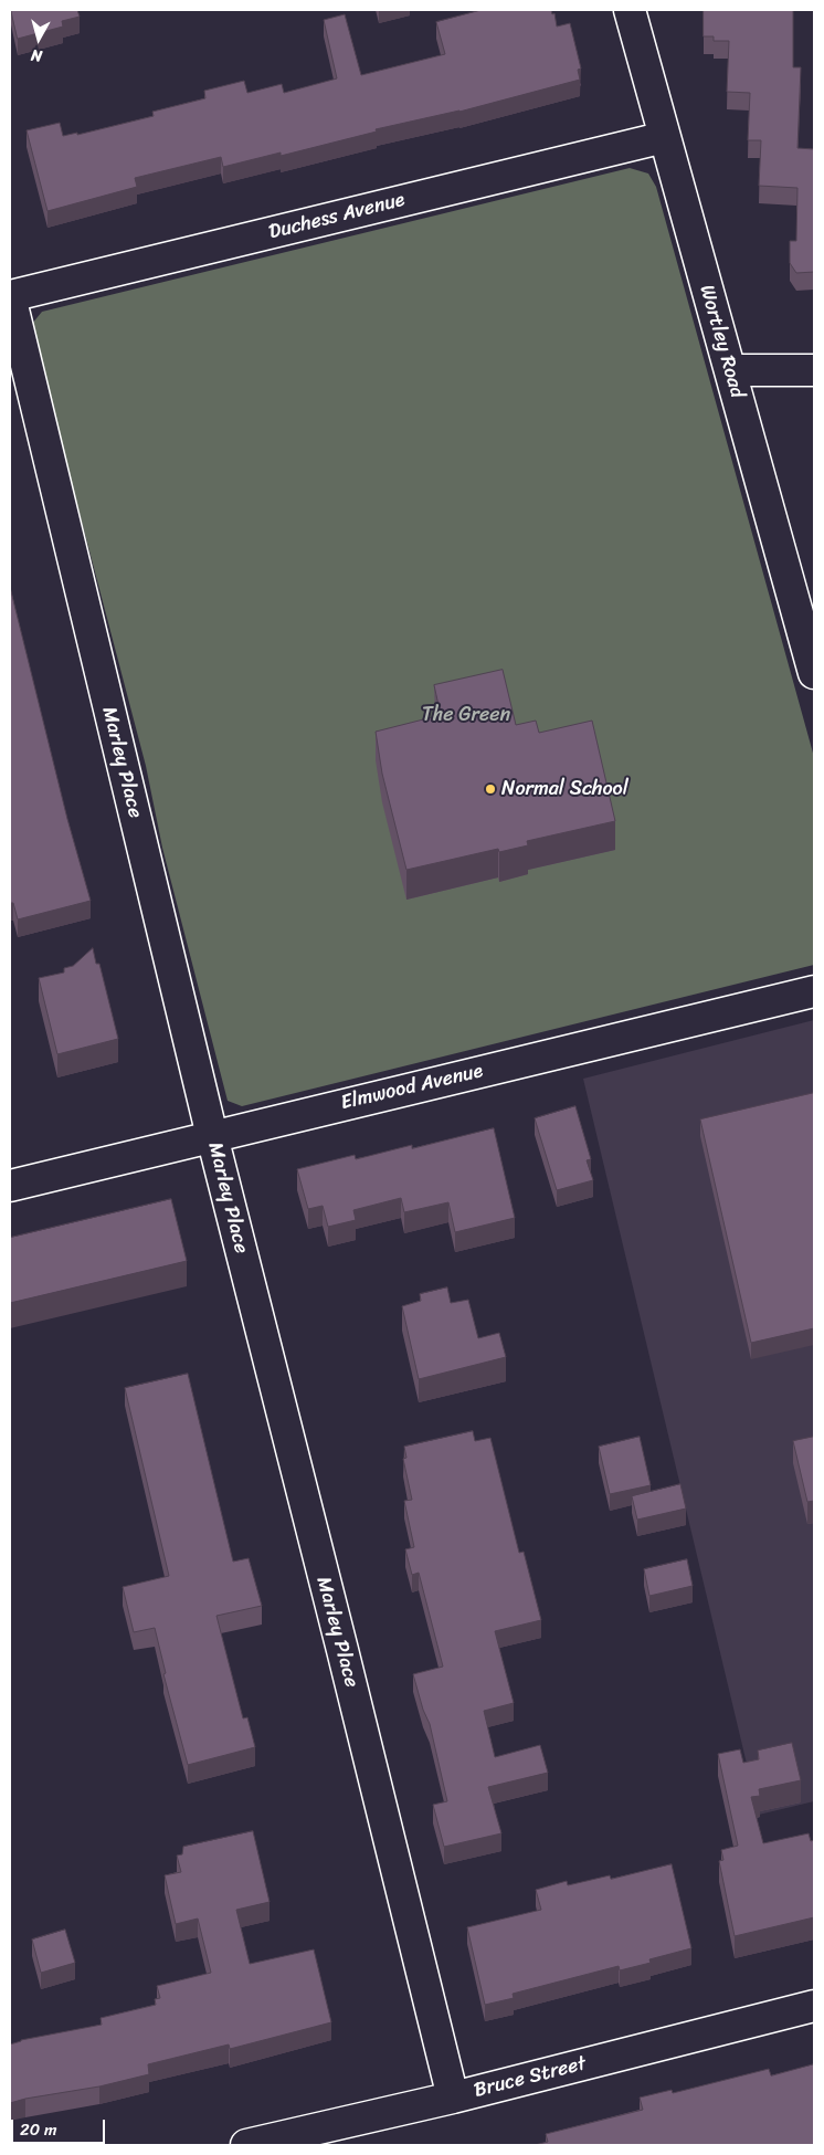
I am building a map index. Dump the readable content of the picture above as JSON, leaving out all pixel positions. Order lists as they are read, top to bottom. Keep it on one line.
{"streets":{"street":["Duchess Avenue","Wortley Road","Marley Place","Elmwood Avenue","Bruce Street"]},"crossings":[["Duchess Avenue","Wortley Road"],["Duchess Avenue","Marley Place"],["Marley Place","Elmwood Avenue"],["Marley Place","Bruce Street"]],"parks":["The Green"],"places":["Normal School"],"scale_bar":"20 m","north":"bottom"}
